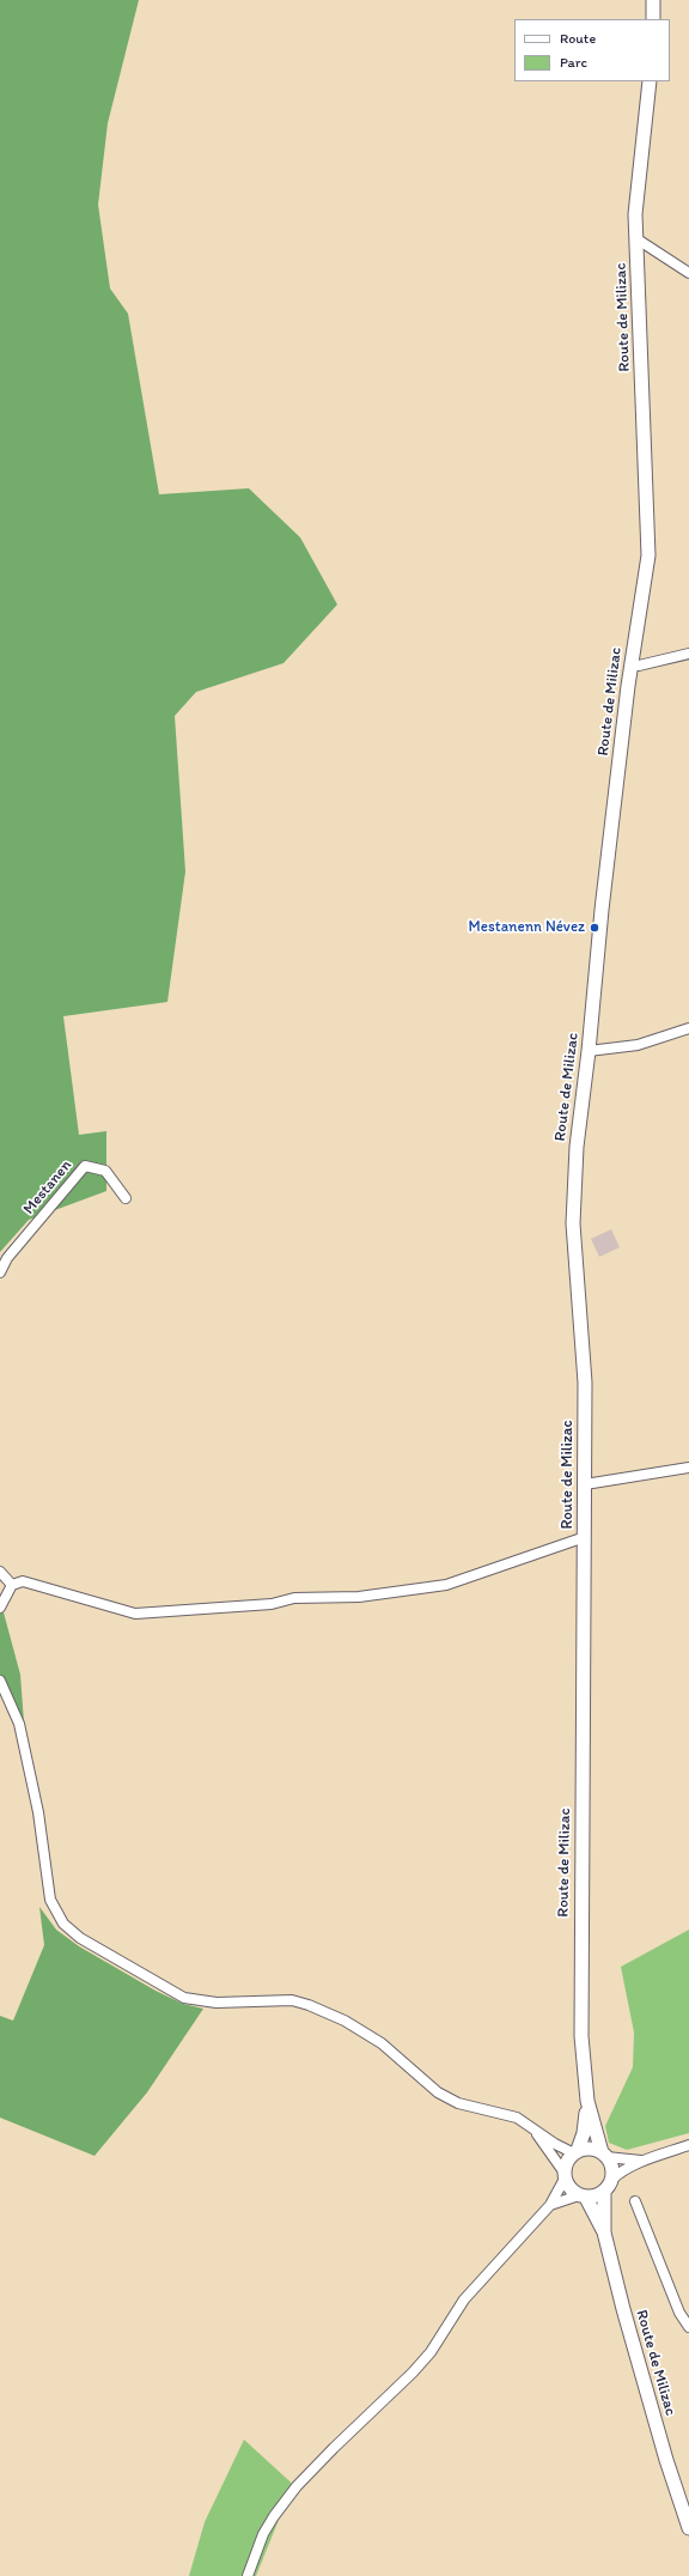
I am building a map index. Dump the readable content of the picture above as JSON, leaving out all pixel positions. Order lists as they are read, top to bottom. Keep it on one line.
{"streets":{"main road":["Route de Milizac"],"street":["Mestanen"]},"places":["Mestanenn Névez"],"legend":["Route","Parc"]}
